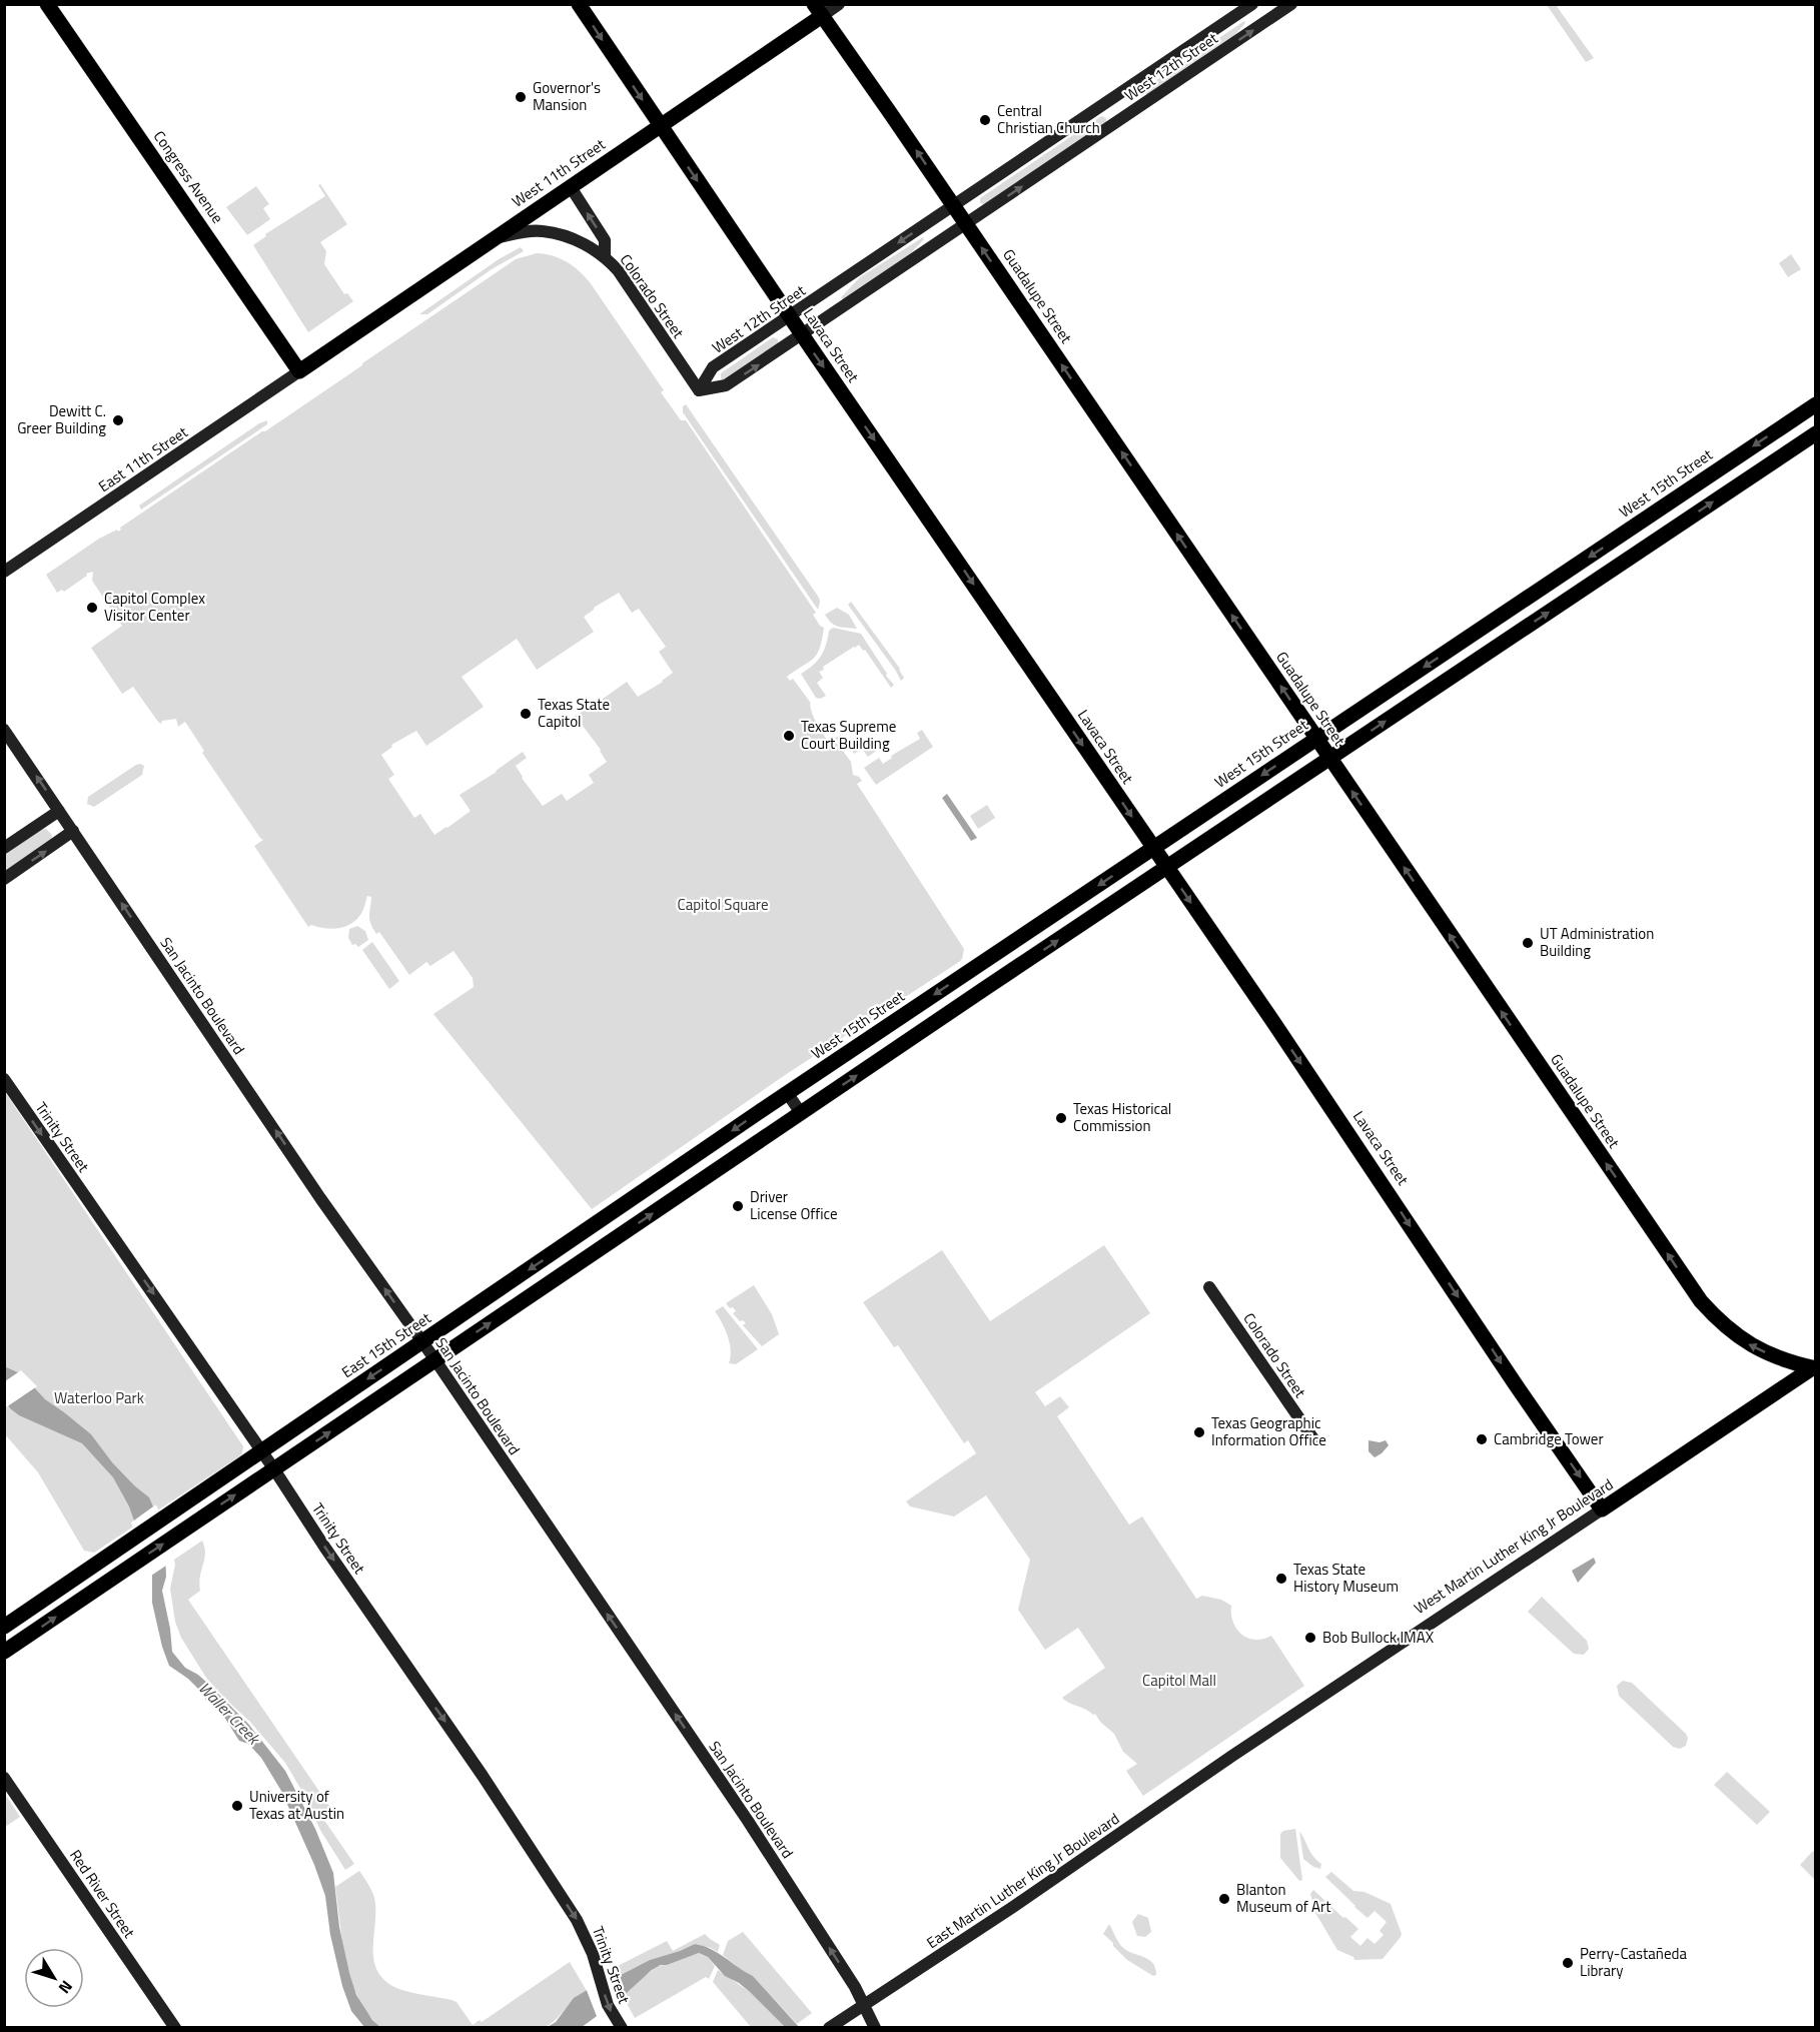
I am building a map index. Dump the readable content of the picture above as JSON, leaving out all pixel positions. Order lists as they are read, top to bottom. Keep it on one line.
{"streets":{"main road":["West 12th Street","West 11th Street","Congress Avenue","Colorado Street","Guadalupe Street","Lavaca Street","East 11th Street","West 15th Street","San Jacinto Boulevard","Trinity Street","East 15th Street","West Martin Luther King Jr Boulevard","East Martin Luther King Jr Boulevard","Red River Street"]},"crossings":[["West 12th Street","Colorado Street"],["West 12th Street","Guadalupe Street"],["West 12th Street","Lavaca Street"],["West 11th Street","Congress Avenue"],["West 11th Street","Colorado Street"],["West 11th Street","Guadalupe Street"],["West 11th Street","Lavaca Street"],["West 11th Street","East 11th Street"],["Congress Avenue","East 11th Street"],["Guadalupe Street","West 15th Street"],["Guadalupe Street","West Martin Luther King Jr Boulevard"],["Lavaca Street","West 15th Street"],["Lavaca Street","West Martin Luther King Jr Boulevard"],["West 15th Street","East 15th Street"],["San Jacinto Boulevard","East 15th Street"],["San Jacinto Boulevard","East Martin Luther King Jr Boulevard"],["Trinity Street","East 15th Street"],["West Martin Luther King Jr Boulevard","East Martin Luther King Jr Boulevard"]],"one_way":["Guadalupe Street","Lavaca Street","San Jacinto Boulevard","Trinity Street"],"water":["Waller Creek"],"parks":["Capitol Square","Waterloo Park","Capitol Mall"],"places":["Governor's Mansion","Central Christian Church","Dewitt C. Greer Building","Capitol Complex Visitor Center","Texas State Capitol","Texas Supreme Court Building","UT Administration Building","Texas Historical Commission","Driver License Office","Texas Geographic Information Office","Cambridge Tower","Texas State History Museum","Bob Bullock IMAX","University of Texas at Austin","Blanton Museum of Art","Perry-Castañeda Library"],"north":"bottom right"}
